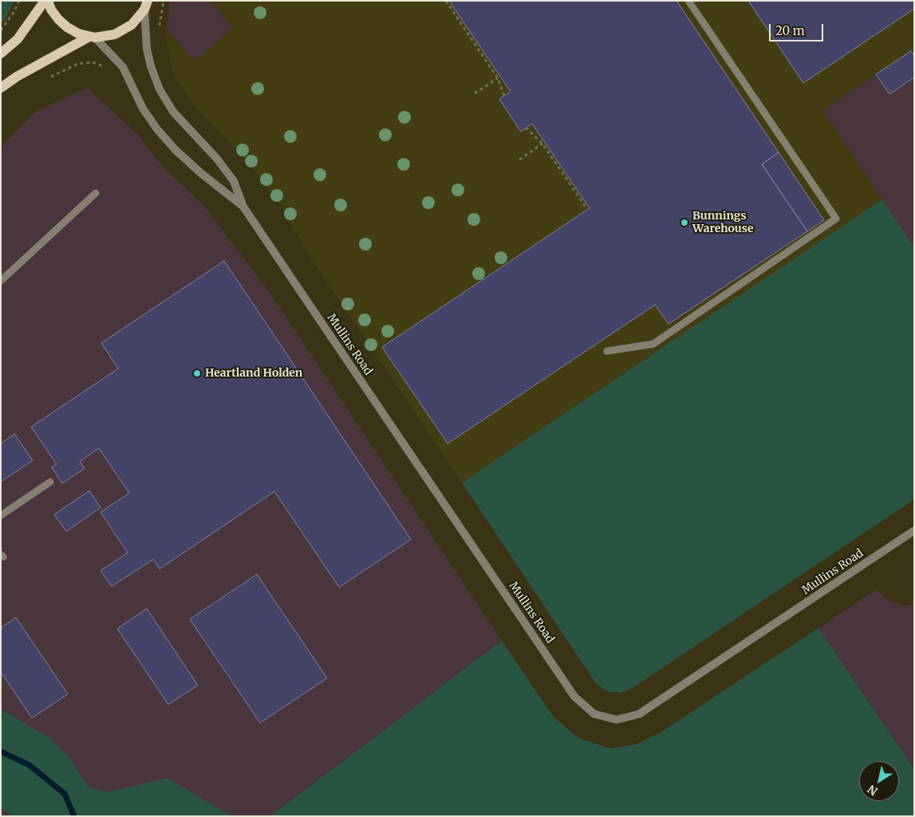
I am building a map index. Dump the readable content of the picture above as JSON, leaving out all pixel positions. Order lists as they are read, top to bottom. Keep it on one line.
{"streets":{"street":["Mullins Road"]},"places":["Bunnings Warehouse","Heartland Holden"],"scale_bar":"20 m","north":"bottom left"}
